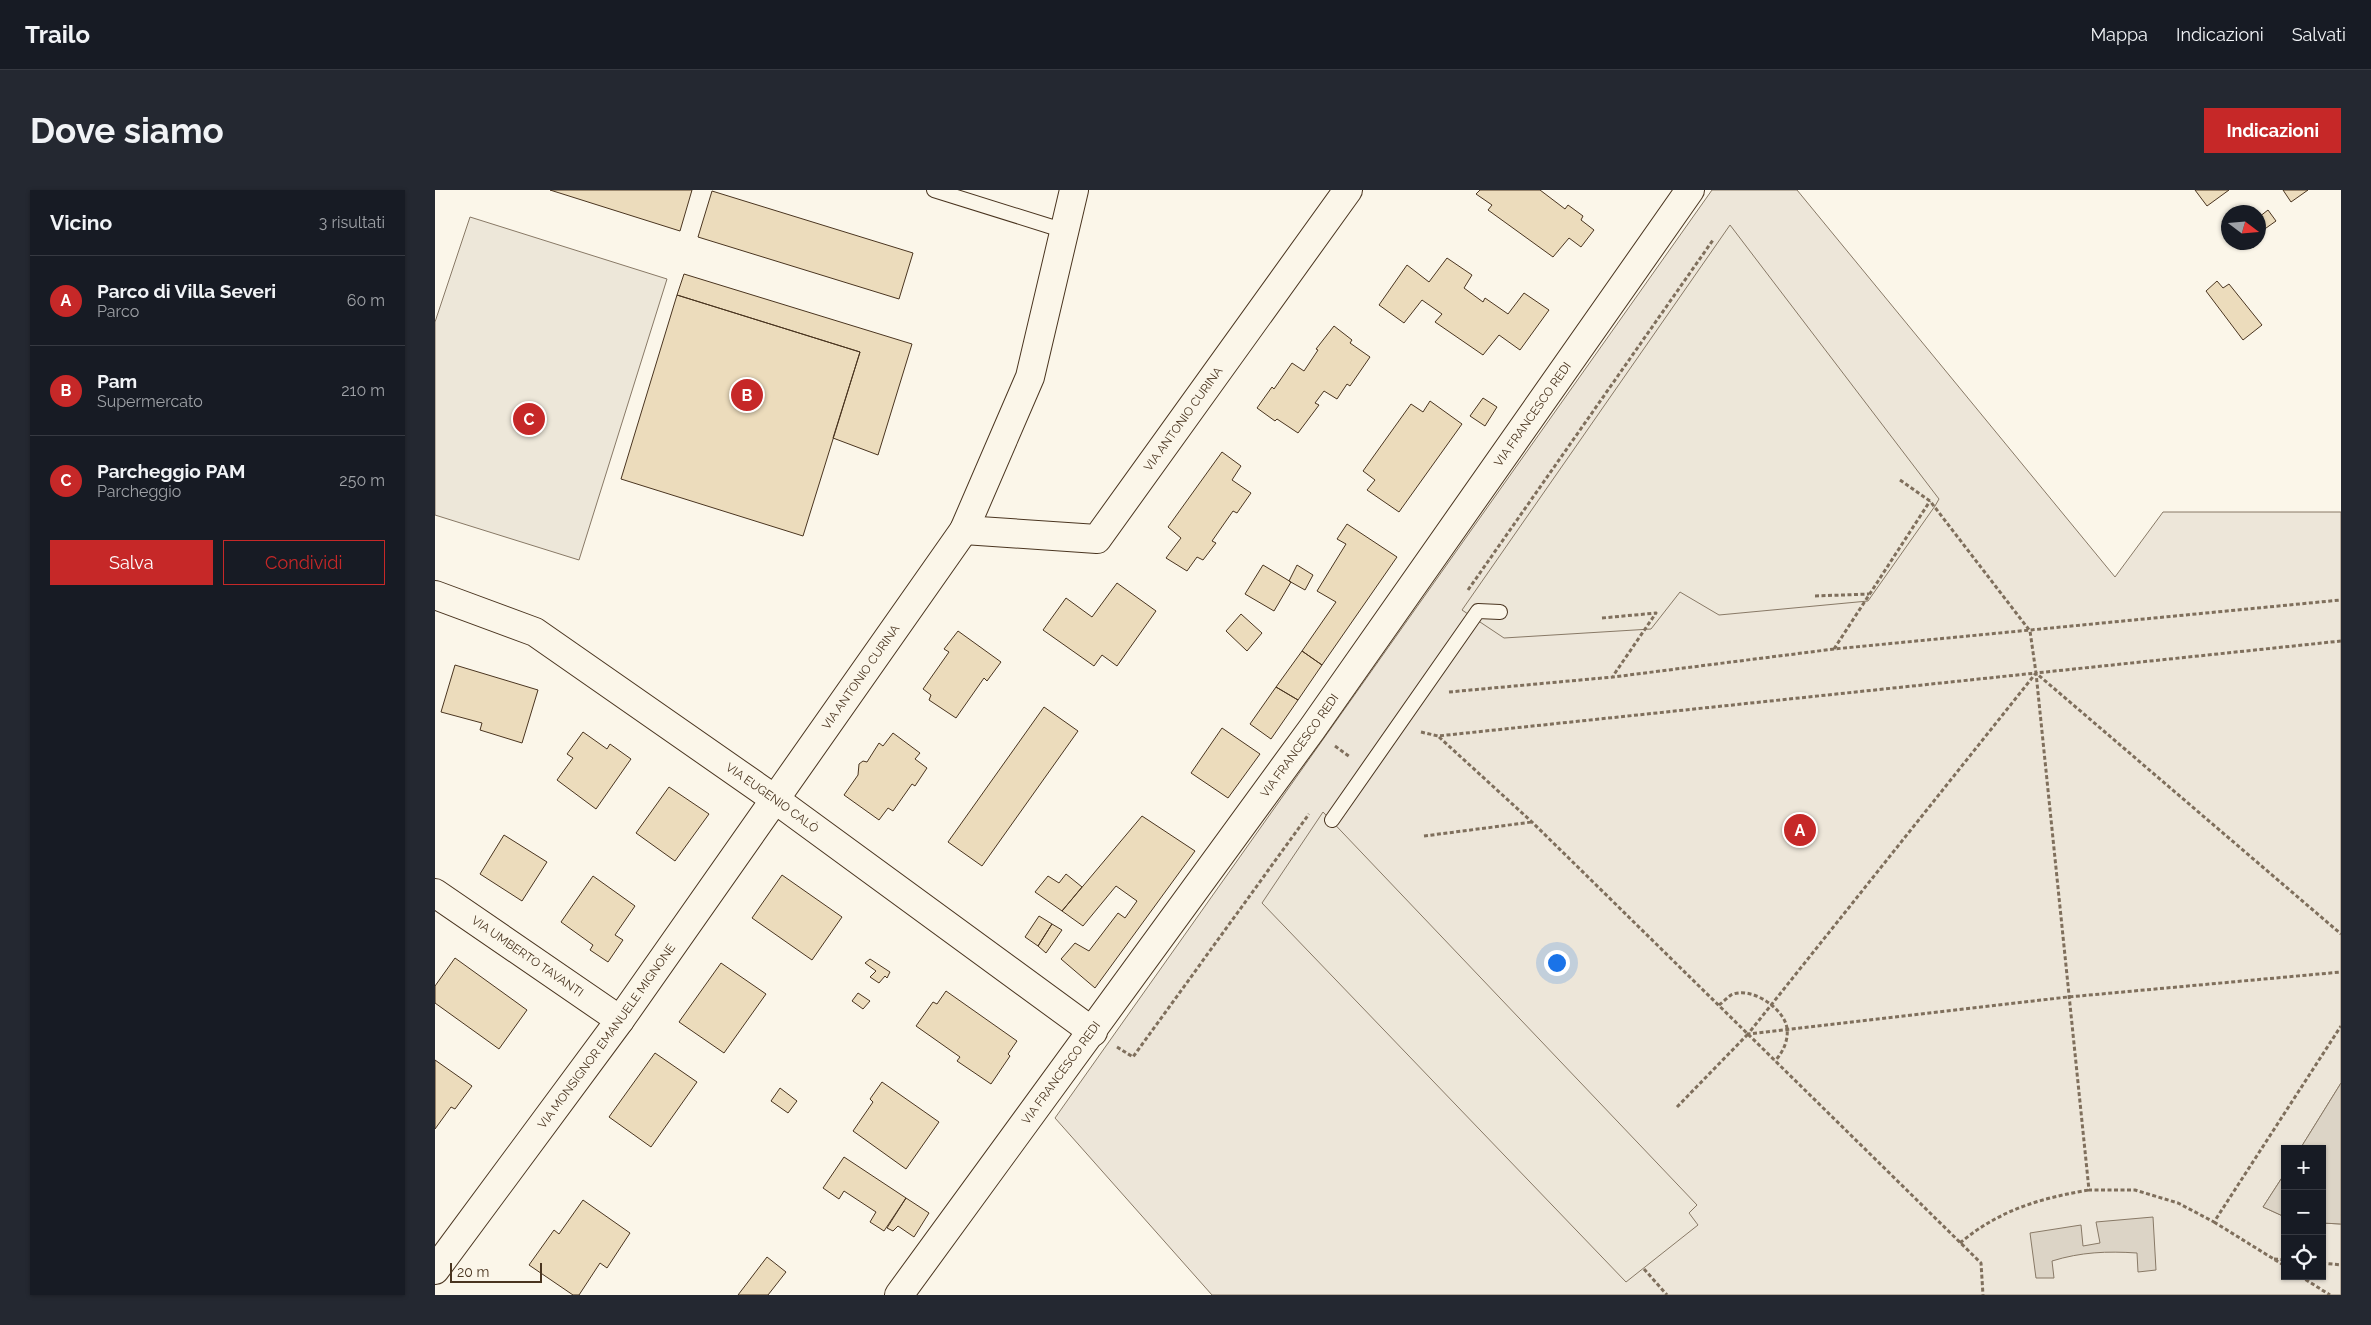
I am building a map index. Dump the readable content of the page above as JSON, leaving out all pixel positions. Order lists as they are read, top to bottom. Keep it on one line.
{"streets":{"street":["VIA FRANCESCO REDI","VIA ANTONIO CURINA","VIA EUGENIO CALÒ","VIA UMBERTO TAVANTI","VIA MONSIGNOR EMANUELE MIGNONE"]},"crossings":[["VIA FRANCESCO REDI","VIA EUGENIO CALÒ"],["VIA ANTONIO CURINA","VIA EUGENIO CALÒ"],["VIA ANTONIO CURINA","VIA MONSIGNOR EMANUELE MIGNONE"],["VIA EUGENIO CALÒ","VIA MONSIGNOR EMANUELE MIGNONE"],["VIA UMBERTO TAVANTI","VIA MONSIGNOR EMANUELE MIGNONE"]],"scale_bar":"20 m","north":"right","page":{"header":"Trailo","nav":["Mappa","Indicazioni","Salvati"],"buttons":["Indicazioni",["Salva","Condividi"]],"title":"Dove siamo","heading":["Vicino","3 risultati"],"list":[{"mark":"A","name":"Parco di Villa Severi","note":"Parco","value":"60 m"},{"mark":"B","name":"Pam","note":"Supermercato","value":"210 m"},{"mark":"C","name":"Parcheggio PAM","note":"Parcheggio","value":"250 m"}],"pins":["B","C","A"],"map_buttons":["+","−"],"scale":"20 m"}}
